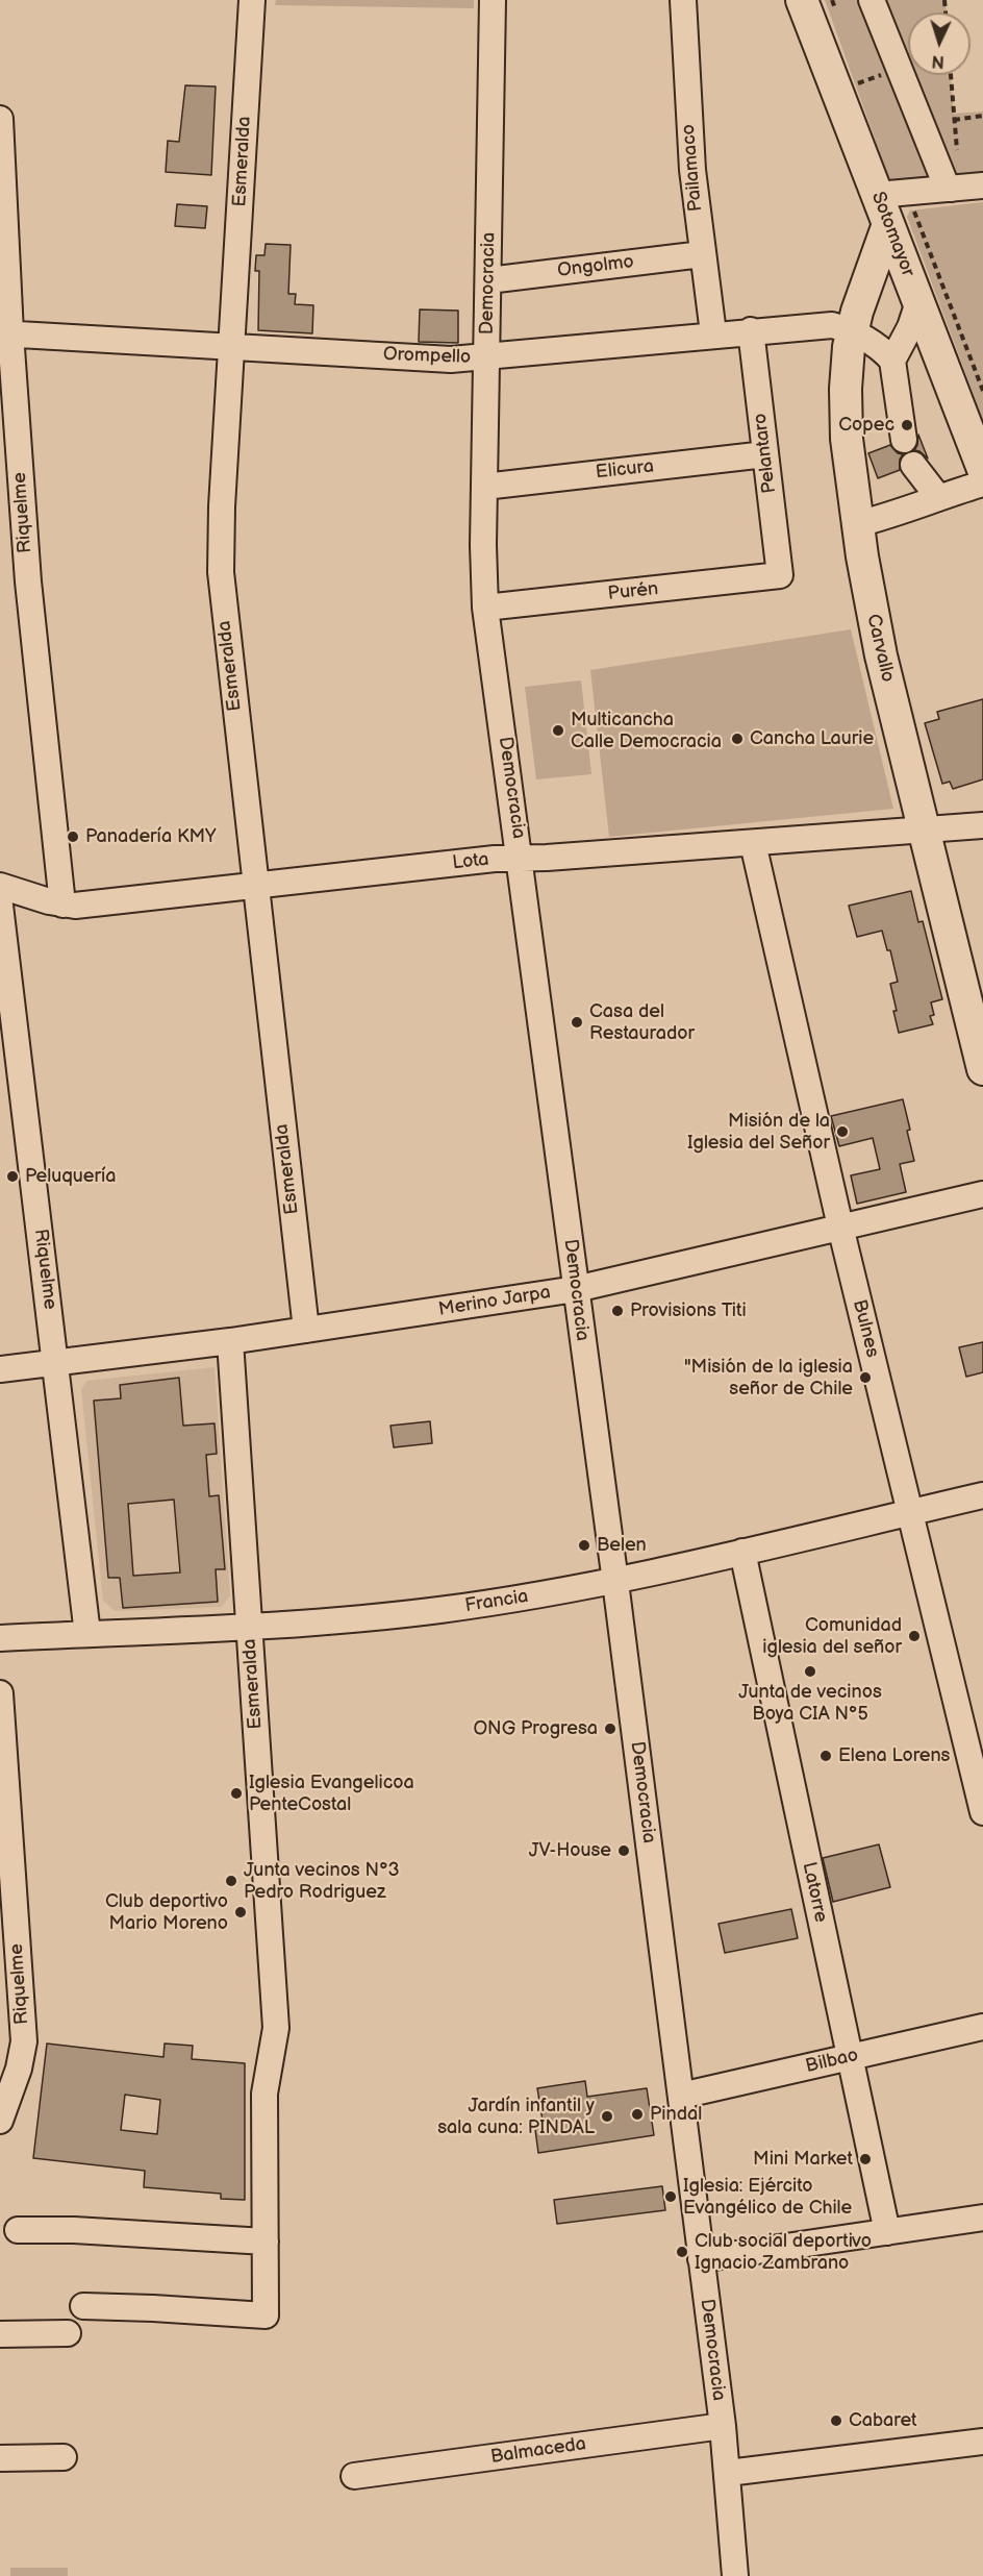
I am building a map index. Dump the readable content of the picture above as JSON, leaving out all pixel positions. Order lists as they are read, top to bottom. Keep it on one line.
{"streets":{"main road":["Sotomayor","Carvallo"],"street":["Esmeralda","Pailamaco","Ongolmo","Democracia","Orompello","Pelantaro","Elicura","Riquelme","Purén","Lota","Merino Jarpa","Bulnes","Francia","Latorre","Bilbao","Balmaceda"]},"crossings":[["Esmeralda","Orompello"],["Esmeralda","Lota"],["Esmeralda","Merino Jarpa"],["Esmeralda","Francia"],["Pailamaco","Ongolmo"],["Pailamaco","Orompello"],["Sotomayor","Carvallo"],["Ongolmo","Democracia"],["Democracia","Orompello"],["Democracia","Elicura"],["Democracia","Purén"],["Democracia","Lota"],["Democracia","Merino Jarpa"],["Democracia","Francia"],["Democracia","Bilbao"],["Democracia","Balmaceda"],["Orompello","Pelantaro"],["Orompello","Riquelme"],["Orompello","Carvallo"],["Pelantaro","Elicura"],["Pelantaro","Purén"],["Riquelme","Lota"],["Riquelme","Merino Jarpa"],["Riquelme","Francia"],["Carvallo","Lota"],["Lota","Bulnes"],["Merino Jarpa","Bulnes"],["Bulnes","Francia"],["Francia","Latorre"],["Latorre","Bilbao"]],"places":["Copec","Multicancha Calle Democracia","Cancha Laurie","Panadería KMY","Casa del Restaurador","Misión de la Iglesia del Señor","Peluquería","Provisions Titi","\"Misión de la iglesia señor de Chile","Belen","Comunidad iglesia del señor","Junta de vecinos Boya CIA N°5","ONG Progresa","Elena Lorens","Iglesia Evangelicoa PenteCostal","JV-House","Junta vecinos N°3 Pedro Rodriguez","Club deportivo Mario Moreno","Pindal","Jardín infantil y sala cuna: PINDAL","Mini Market","Iglesia: Ejército Evangélico de Chile","Club social deportivo Ignacio Zambrano","Cabaret"],"north":"bottom"}
